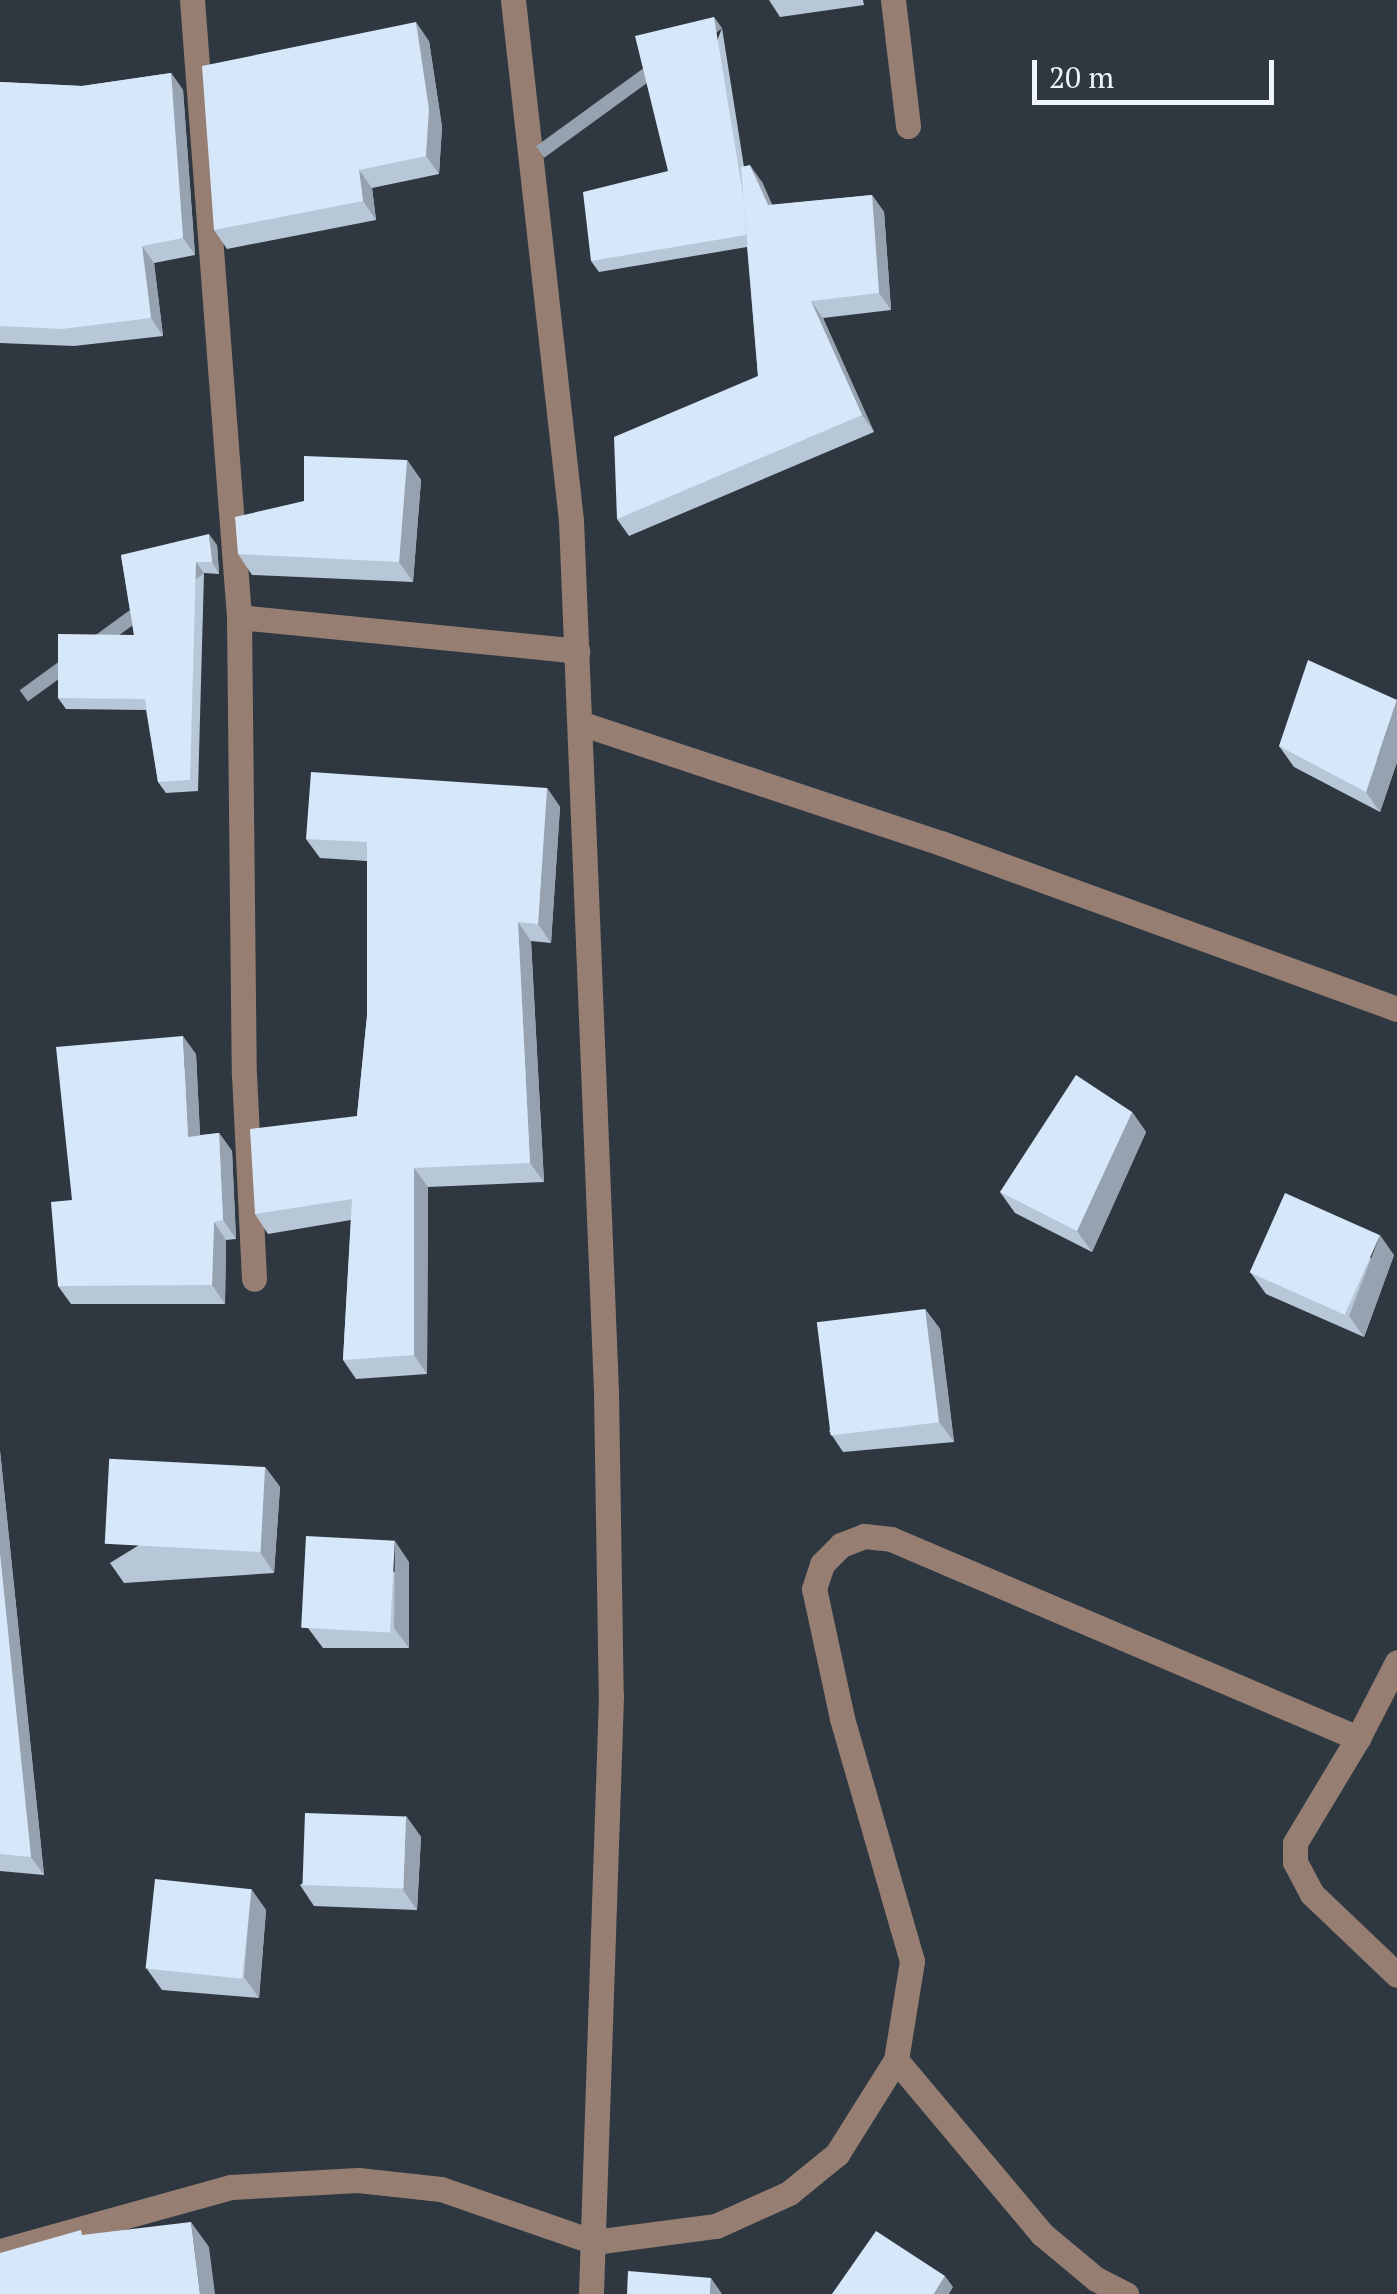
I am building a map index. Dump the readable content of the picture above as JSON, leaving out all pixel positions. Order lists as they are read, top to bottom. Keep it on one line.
{"scale_bar":"20 m"}
